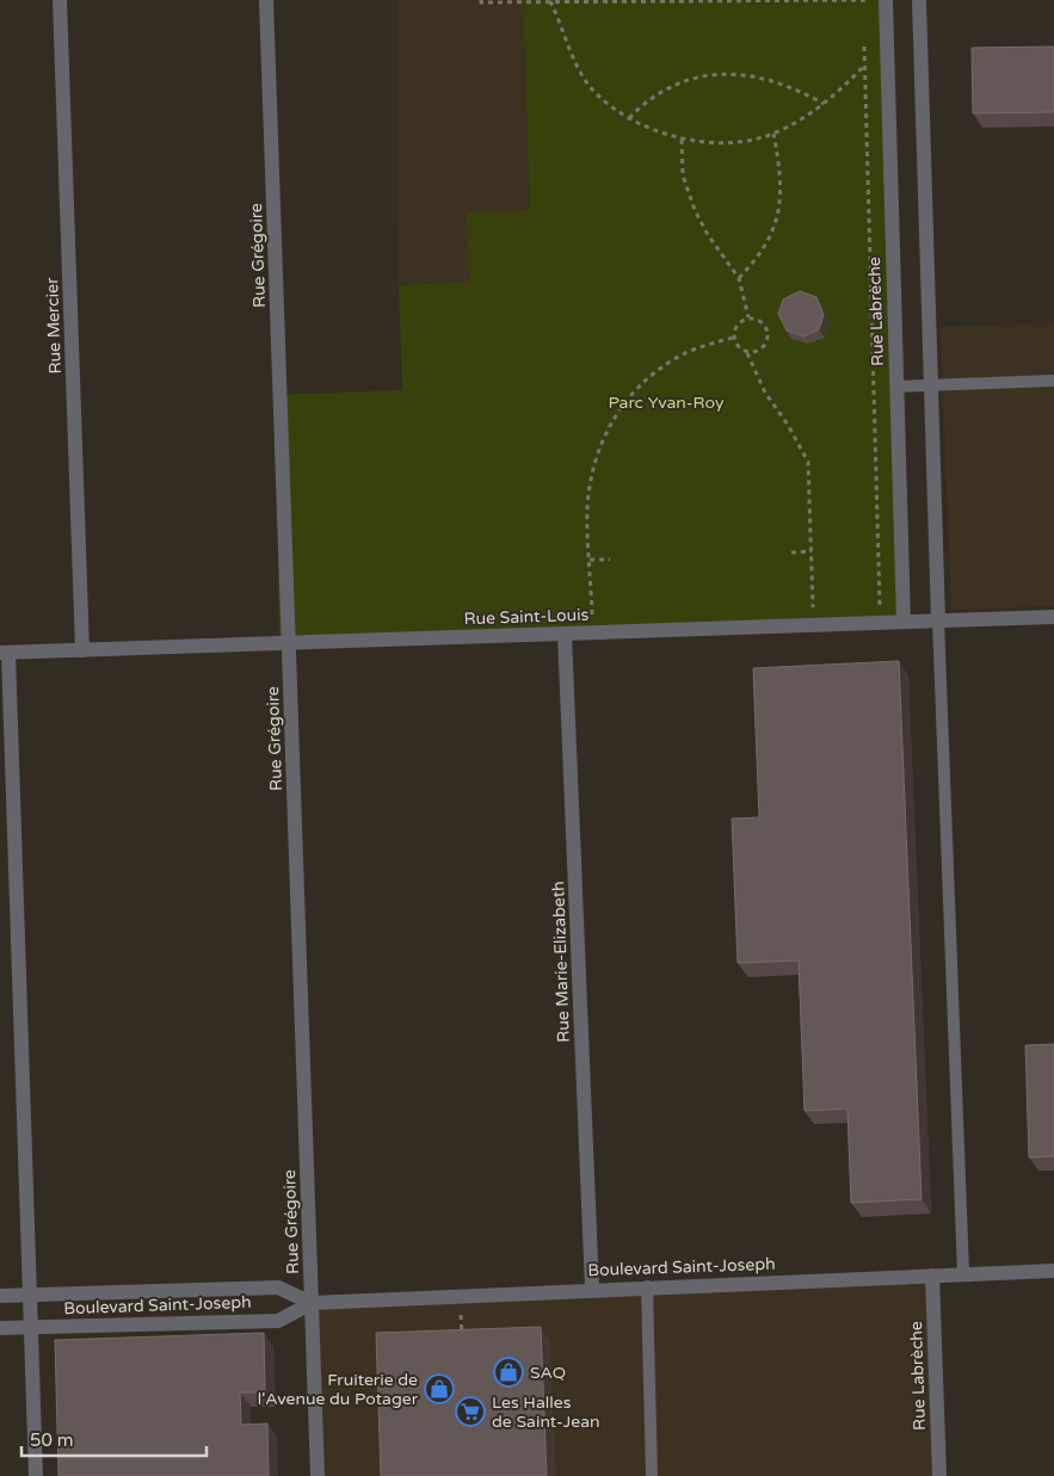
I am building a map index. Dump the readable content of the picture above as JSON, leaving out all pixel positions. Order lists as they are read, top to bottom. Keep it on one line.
{"streets":{"street":["Rue Grégoire","Rue Labrèche","Rue Mercier","Rue Saint-Louis","Rue Marie-Elizabeth","Boulevard Saint-Joseph"]},"crossings":[["Rue Grégoire","Rue Saint-Louis"],["Rue Grégoire","Boulevard Saint-Joseph"],["Rue Labrèche","Rue Saint-Louis"],["Rue Labrèche","Boulevard Saint-Joseph"],["Rue Mercier","Rue Saint-Louis"],["Rue Saint-Louis","Rue Marie-Elizabeth"],["Rue Marie-Elizabeth","Boulevard Saint-Joseph"]],"parks":["Parc Yvan-Roy"],"places":{"shop":["SAQ","Fruiterie de l'Avenue du Potager"],"supermarket":["Les Halles de Saint-Jean"]},"scale_bar":"50 m"}
